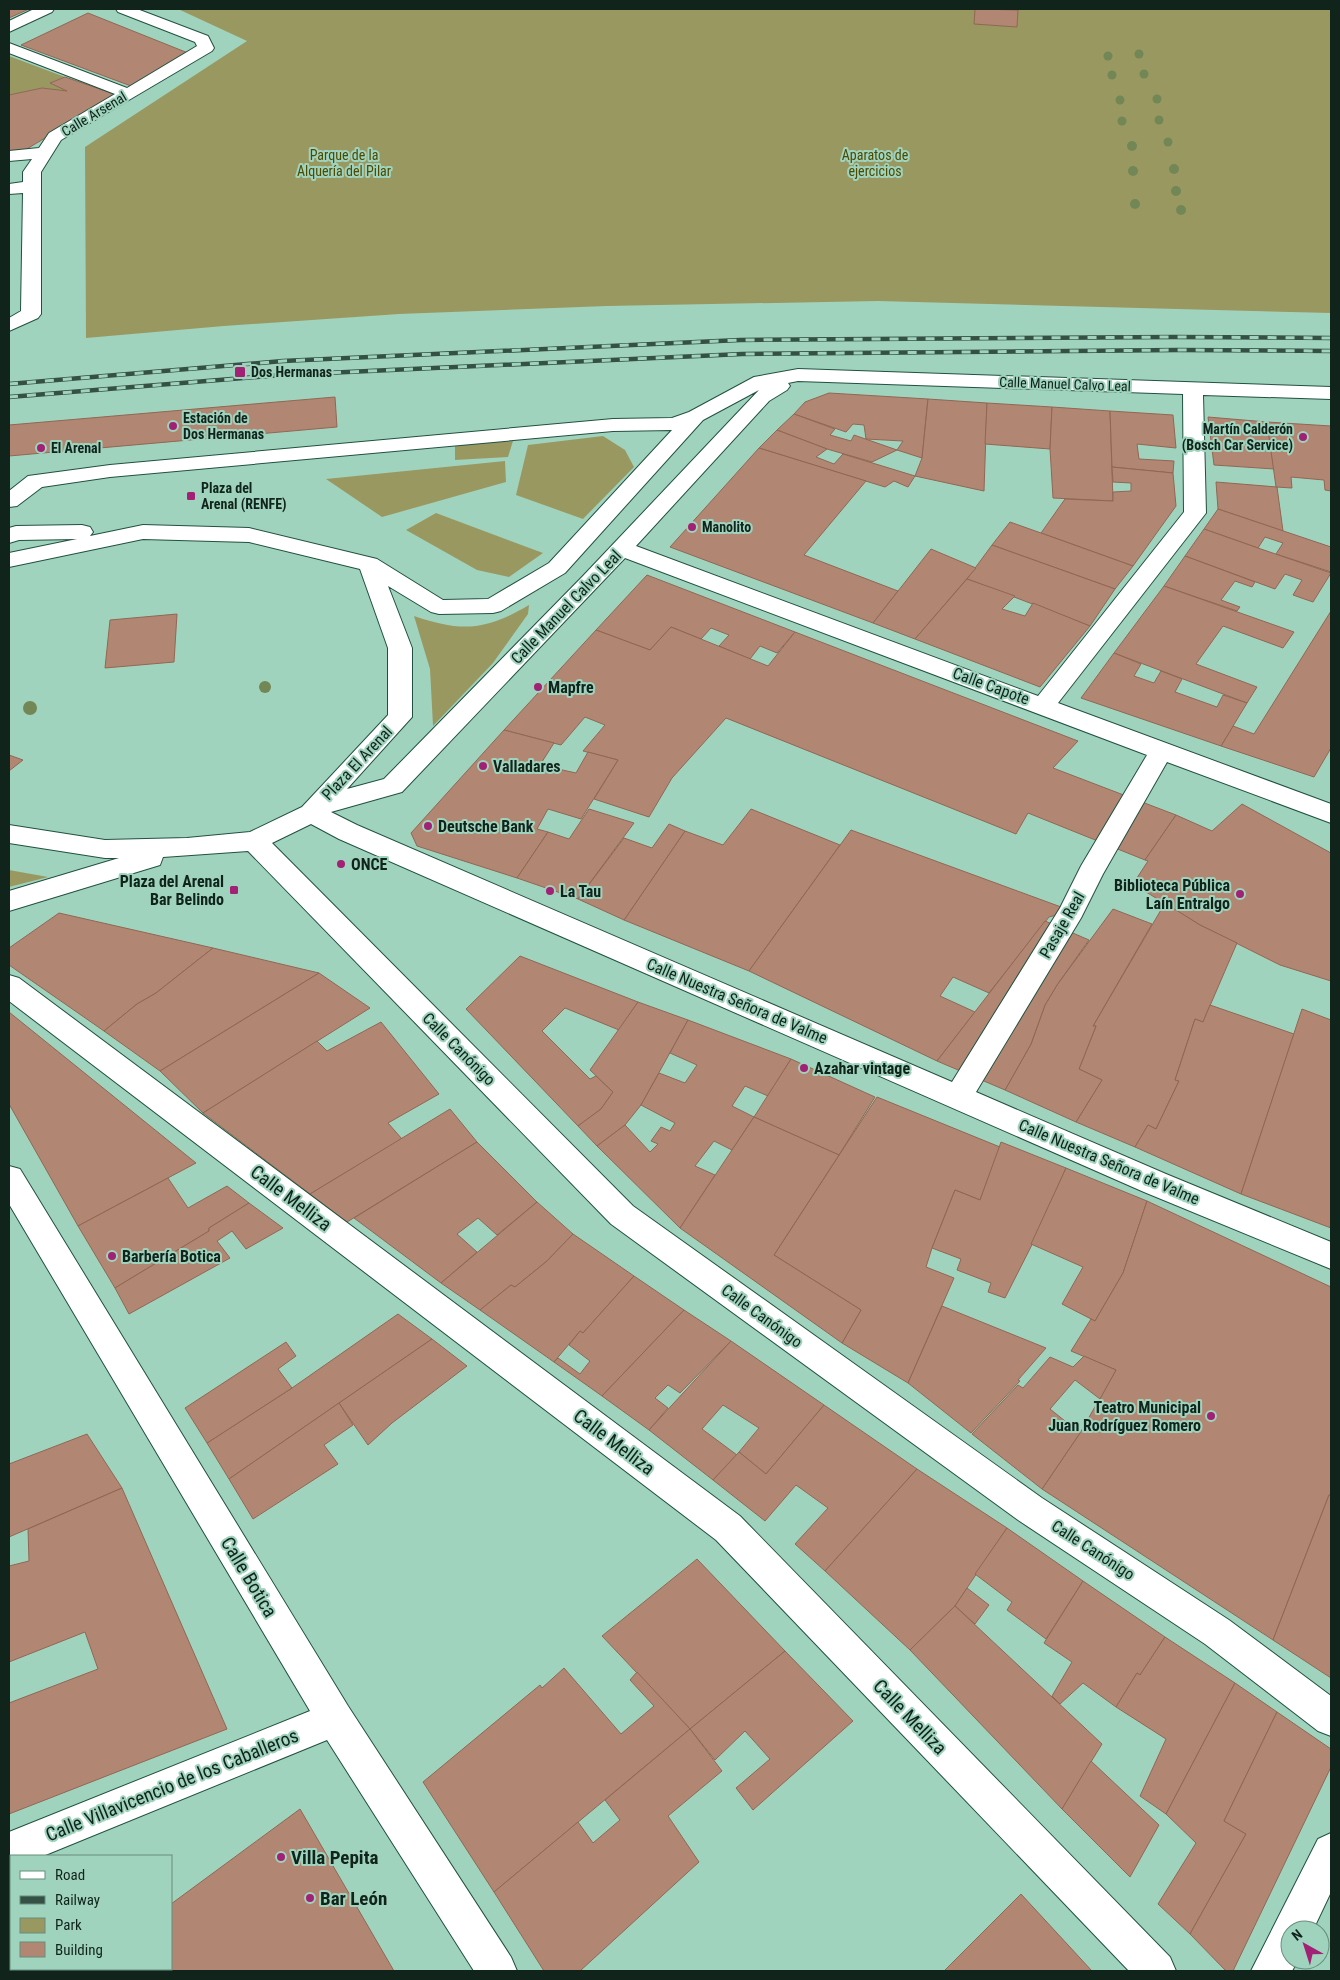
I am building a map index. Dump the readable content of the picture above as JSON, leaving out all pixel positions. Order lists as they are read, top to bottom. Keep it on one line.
{"streets":{"street":["Calle Arsenal","Calle Manuel Calvo Leal","Calle Capote","Plaza El Arenal","Pasaje Real","Calle Nuestra Señora de Valme","Calle Canónigo","Calle Melliza","Calle Botica","Calle Villavicencio de los Caballeros"]},"crossings":[["Calle Manuel Calvo Leal","Calle Capote"],["Calle Manuel Calvo Leal","Plaza El Arenal"],["Calle Manuel Calvo Leal","Calle Nuestra Señora de Valme"],["Plaza El Arenal","Calle Nuestra Señora de Valme"],["Plaza El Arenal","Calle Canónigo"],["Pasaje Real","Calle Nuestra Señora de Valme"],["Calle Botica","Calle Villavicencio de los Caballeros"]],"parks":["Parque de la Alquería del Pilar","Aparatos de ejercicios"],"places":{"transit":["Dos Hermanas","Plaza del Arenal (RENFE)","Plaza del Arenal Bar Belindo"],"other":["Estación de Dos Hermanas","Martín Calderón (Bosch Car Service)","El Arenal","Manolito","Mapfre","Valladares","Deutsche Bank","ONCE","La Tau","Biblioteca Pública Laín Entralgo","Azahar vintage","Barbería Botica","Teatro Municipal Juan Rodríguez Romero","Villa Pepita","Bar León"]},"legend":["Road","Railway","Park","Building"],"north":"top left"}
